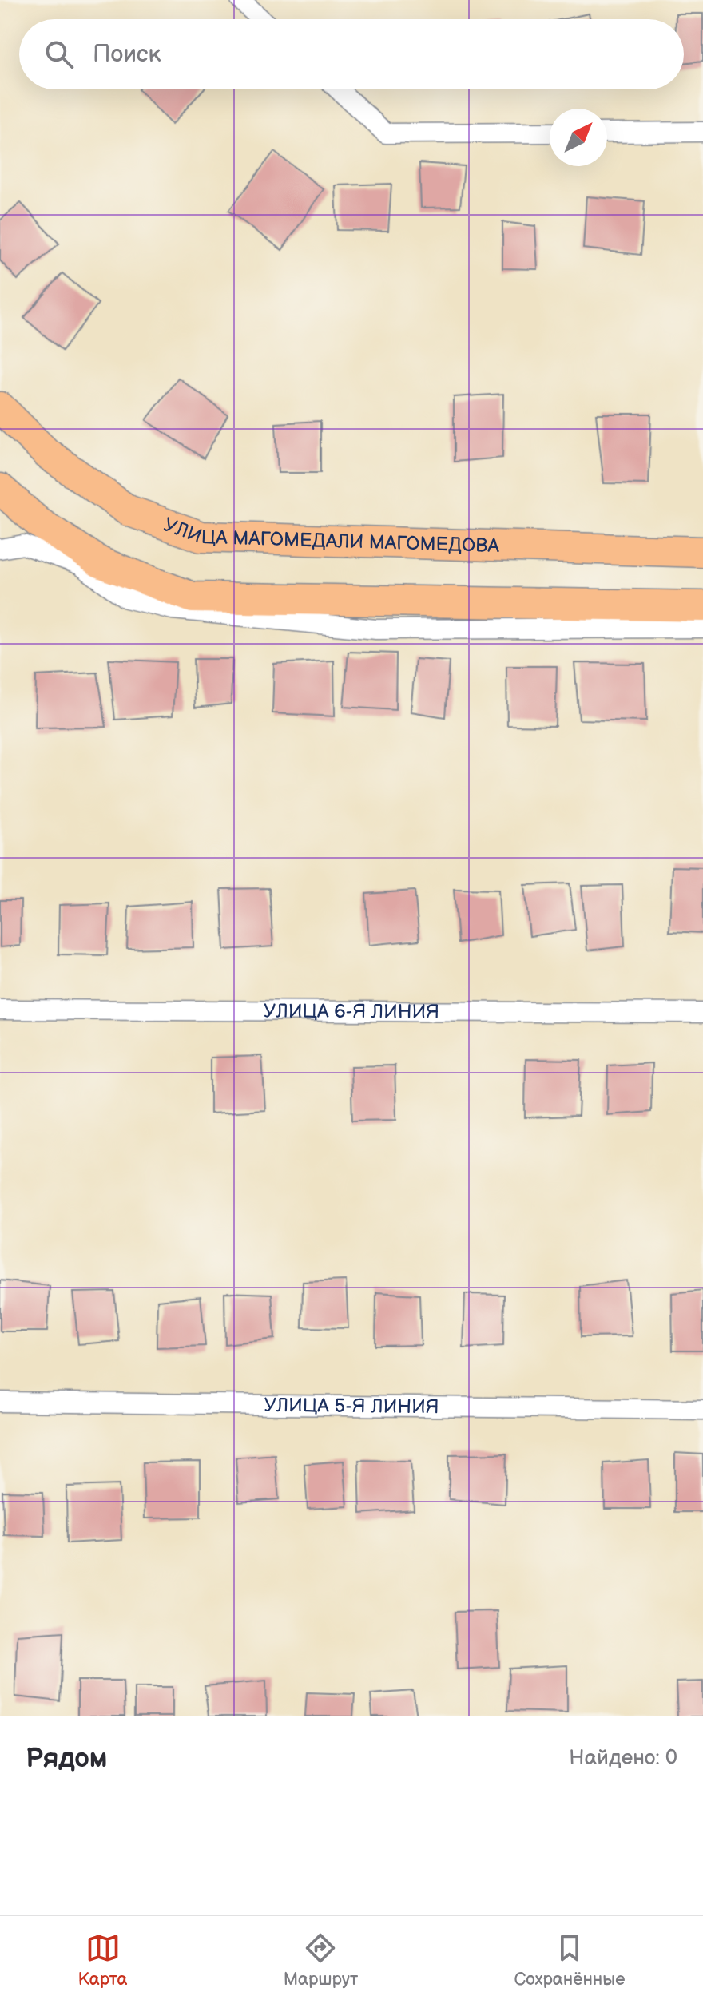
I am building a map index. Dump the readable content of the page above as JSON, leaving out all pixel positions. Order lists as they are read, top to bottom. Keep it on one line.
{"streets":{"main road":["УЛИЦА МАГОМЕДАЛИ МАГОМЕДОВА"],"street":["УЛИЦА 6-Я ЛИНИЯ","УЛИЦА 5-Я ЛИНИЯ"]},"north":"top right","page":{"search":"Поиск","heading":["Рядом","Найдено: 0"],"nav":["Карта","Маршрут","Сохранённые"]}}
